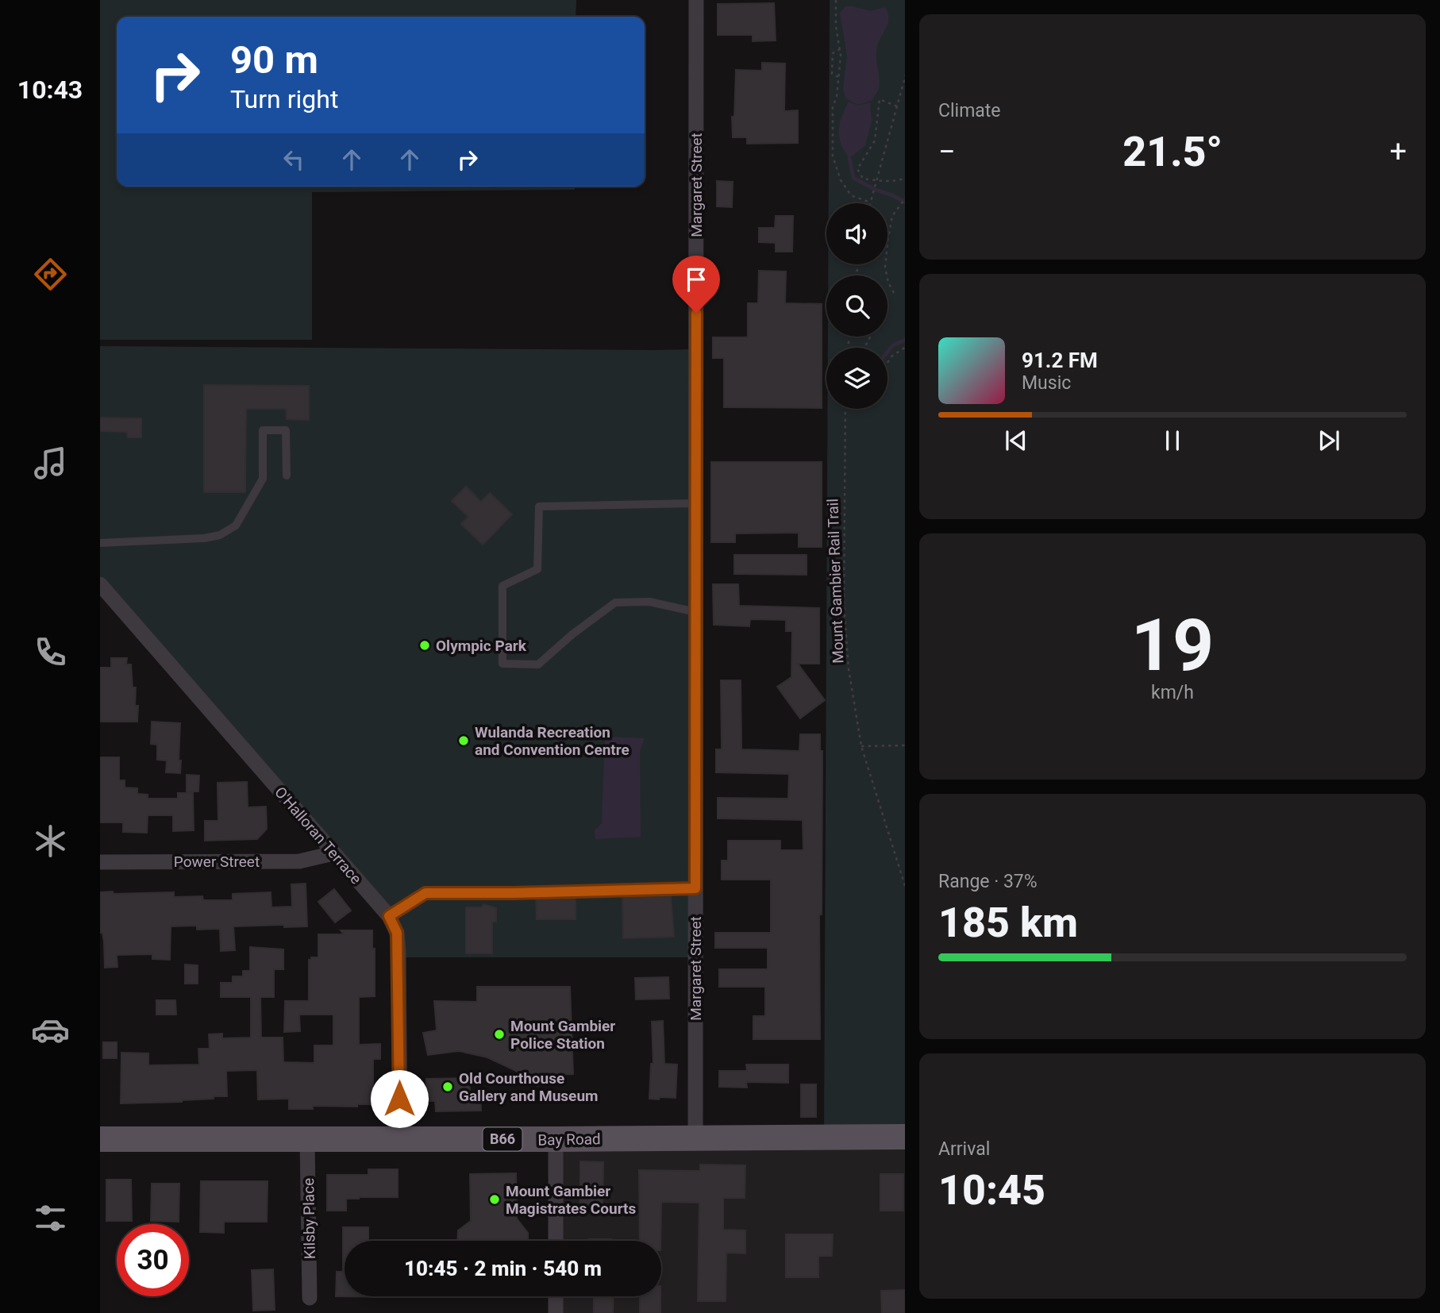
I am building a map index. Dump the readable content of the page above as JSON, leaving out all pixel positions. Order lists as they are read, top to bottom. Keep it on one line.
{"streets":{"main road":["B66","Bay Road"],"street":["Margaret Street","O'Halloran Terrace","Power Street","Kilsby Place"],"path":["Mount Gambier Rail Trail"]},"crossings":[["Margaret Street","Bay Road"],["O'Halloran Terrace","Power Street"],["O'Halloran Terrace","Bay Road"],["Bay Road","Kilsby Place"]],"places":["Olympic Park","Wulanda Recreation and Convention Centre","Mount Gambier Police Station","Old Courthouse Gallery and Museum","Mount Gambier Magistrates Courts"],"page":{"tabs":"10:43","tile":["Climate",["19","km/h"],["Range · 37%","185 km"],["Arrival","10:45"]],"turn":["90 m","Turn right"],"heat":["−","21.5°","+"],"song":["91.2 FM","Music"],"limit":"30","trip":"10:45 · 2 min · 540 m"}}
